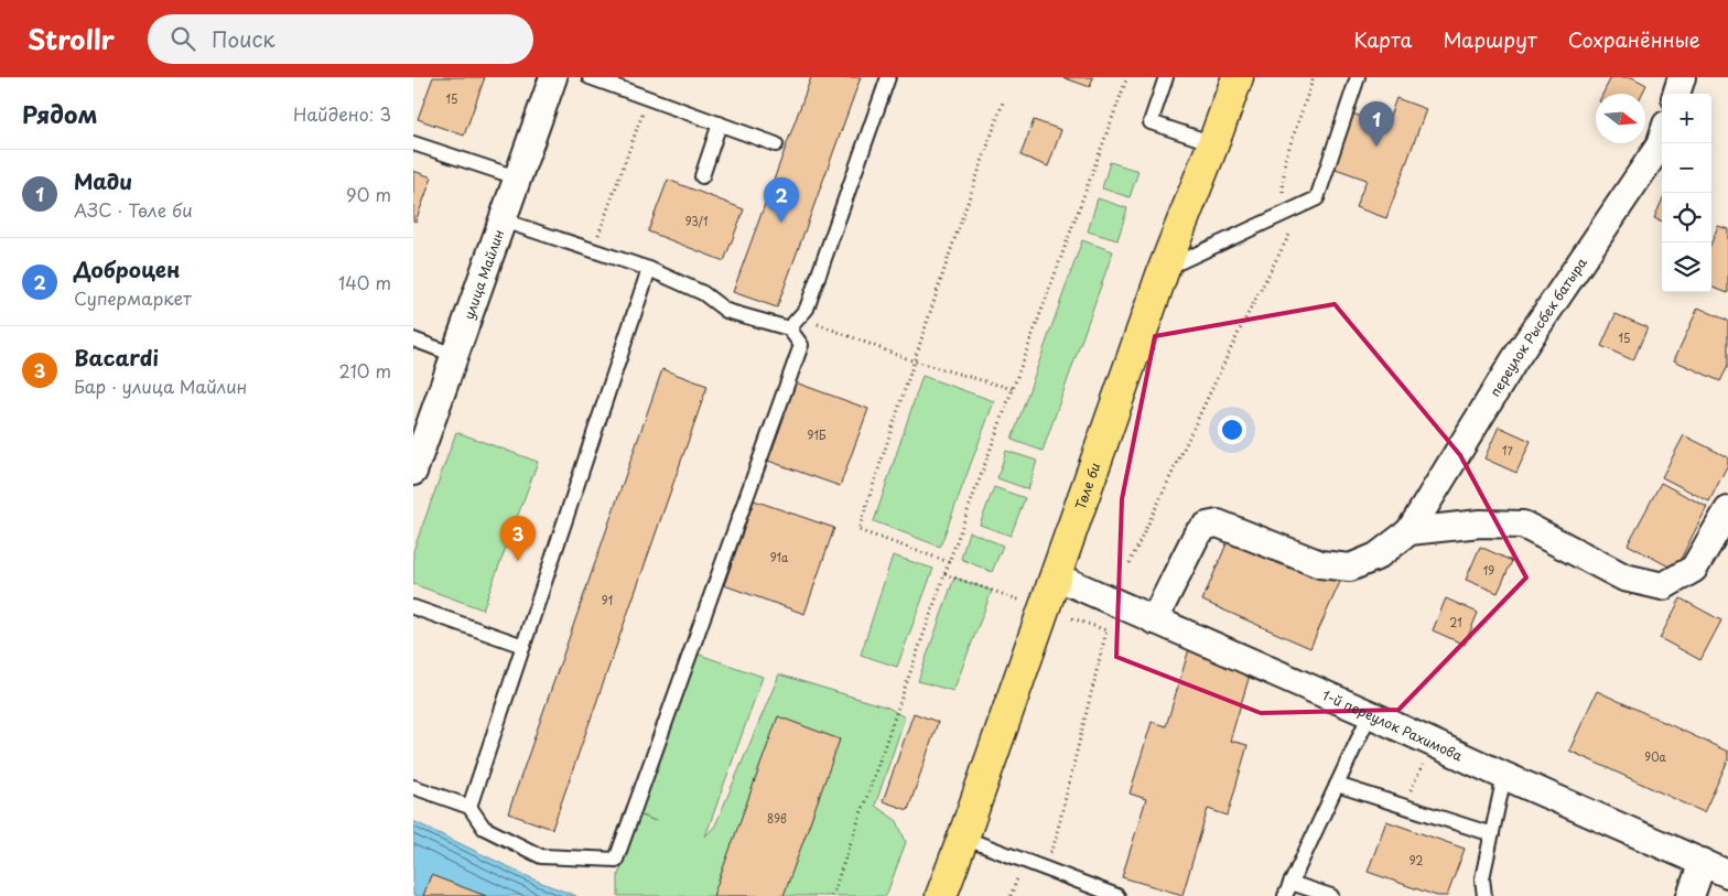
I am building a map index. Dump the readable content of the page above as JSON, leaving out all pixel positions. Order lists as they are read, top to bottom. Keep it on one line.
{"streets":{"main road":["Төле би"],"street":["улица Майлин","переулок Рысбек батыра","1-й переулок Рахимова"]},"crossings":[["переулок Рысбек батыра","1-й переулок Рахимова"],["Төле би","1-й переулок Рахимова"]],"house_numbers":["15","93/1","15","91Б","17","91а","19","91","21","90а","89в","92"],"north":"right","page":{"header":"Strollr","search":"Поиск","nav":["Карта","Маршрут","Сохранённые"],"heading":["Рядом","Найдено: 3"],"map_buttons":["+","−"],"pins":["1","2","3"],"list":[{"mark":"1","name":"Мади","note":"АЗС · Төле би","value":"90 m"},{"mark":"2","name":"Доброцен","note":"Супермаркет","value":"140 m"},{"mark":"3","name":"Bacardi","note":"Бар · улица Майлин","value":"210 m"}]}}
